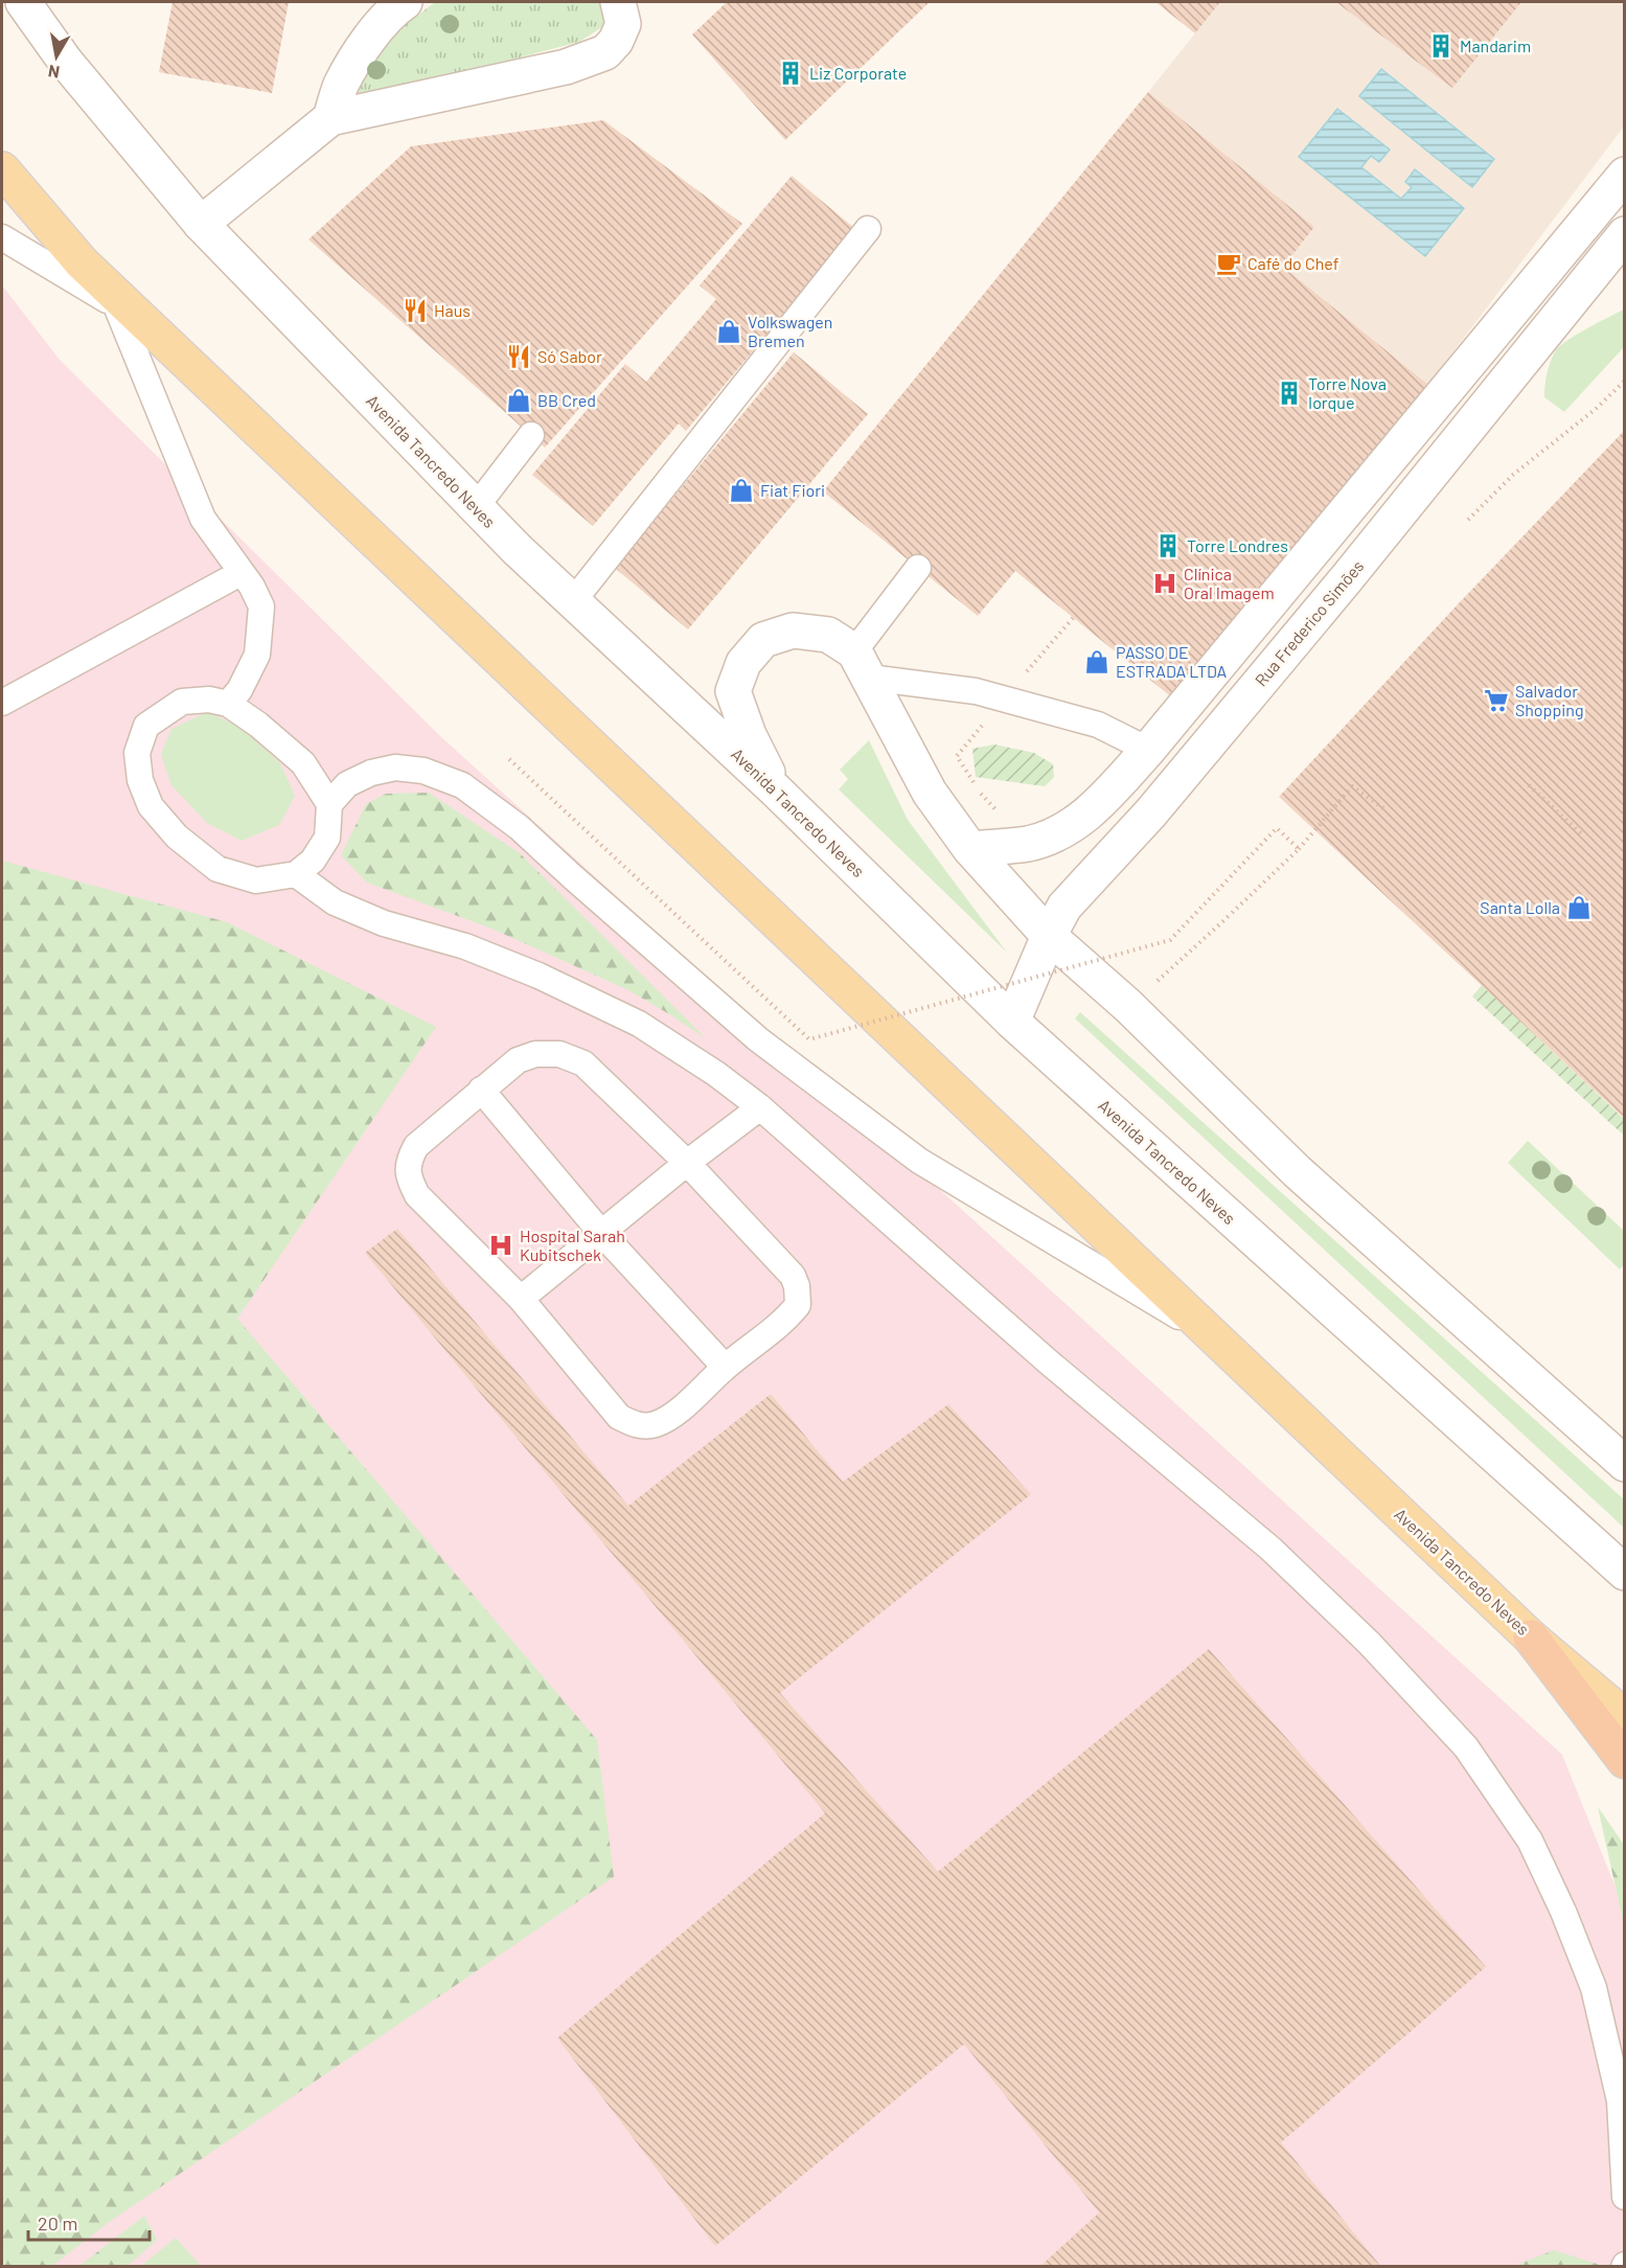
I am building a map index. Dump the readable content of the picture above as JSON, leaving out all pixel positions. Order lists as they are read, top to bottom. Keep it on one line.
{"streets":{"main road":["Avenida Tancredo Neves"],"street":["Rua Frederico Simões"]},"crossings":[["Avenida Tancredo Neves","Rua Frederico Simões"]],"places":{"building":["Mandarim","Liz Corporate","Torre Nova Iorque","Torre Londres"],"cafe":["Café do Chef"],"restaurant":["Haus","Só Sabor"],"shop":["Volkswagen Bremen","BB Cred","Fiat Fiori","PASSO DE ESTRADA LTDA","Santa Lolla"],"hospital":["Clínica Oral Imagem","Hospital Sarah Kubitschek"],"supermarket":["Salvador Shopping"]},"scale_bar":"20 m","north":"bottom"}
